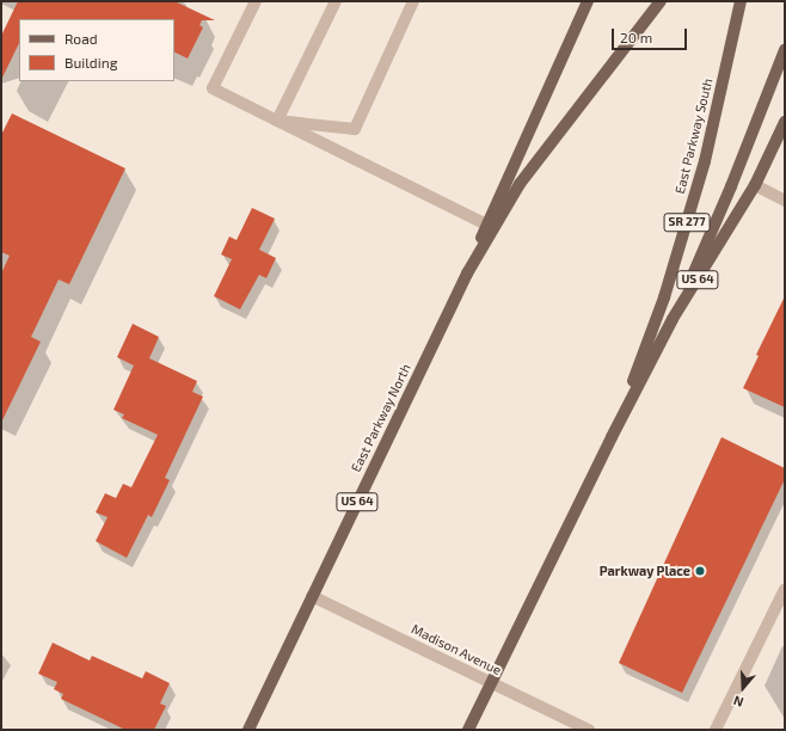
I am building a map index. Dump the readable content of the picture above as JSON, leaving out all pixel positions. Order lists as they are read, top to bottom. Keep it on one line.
{"streets":{"main road":["East Parkway South","SR 277","US 64","East Parkway North"],"street":["Madison Avenue"]},"crossings":[["East Parkway South","US 64"],["US 64","East Parkway North"],["US 64","Madison Avenue"],["East Parkway North","Madison Avenue"]],"places":["Parkway Place"],"legend":["Road","Building"],"scale_bar":"20 m","north":"bottom"}
